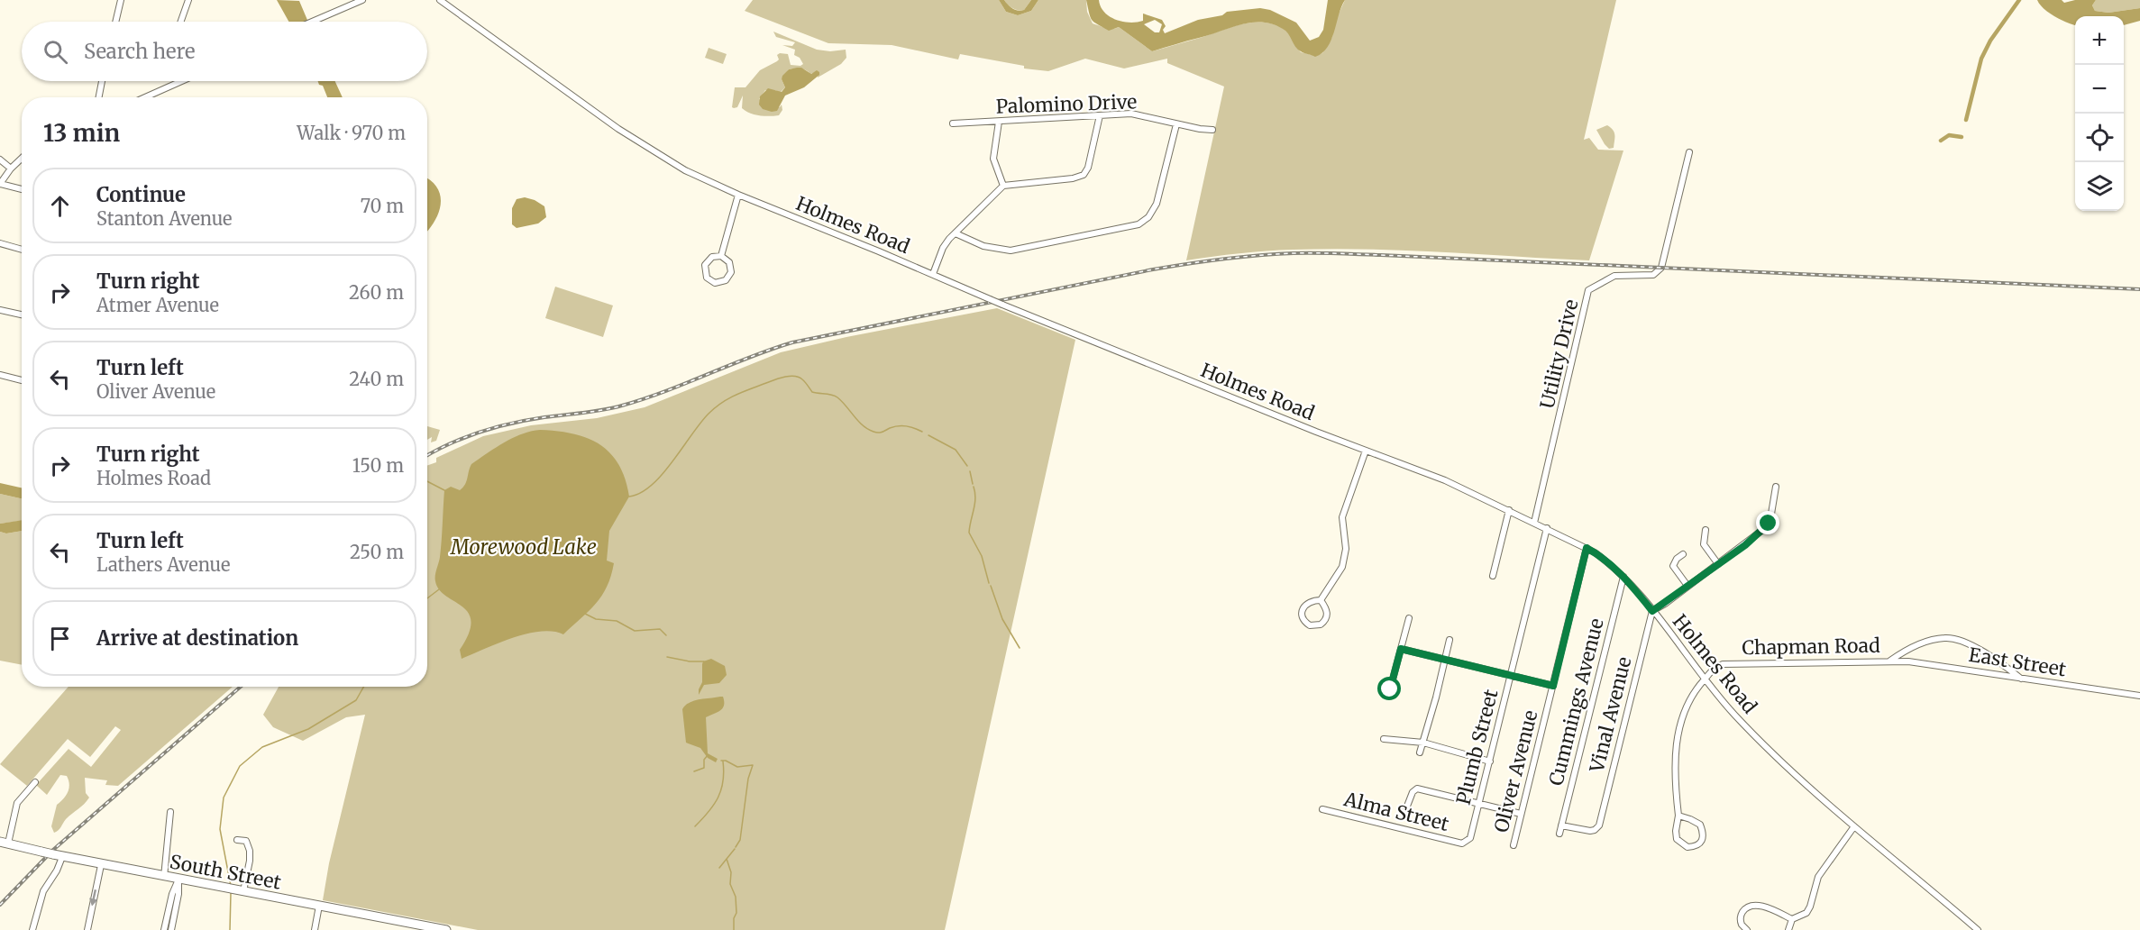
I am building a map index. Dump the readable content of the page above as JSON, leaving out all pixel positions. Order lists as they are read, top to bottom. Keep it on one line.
{"streets":{"highway":["South Street"],"street":["Palomino Drive","Holmes Road","Utility Drive","Chapman Road","East Street","Cummings Avenue","Vinal Avenue","Plumb Street","Oliver Avenue","Alma Street"]},"crossings":[["Holmes Road","Utility Drive"],["Holmes Road","Chapman Road"],["Holmes Road","Cummings Avenue"],["Holmes Road","Vinal Avenue"],["Holmes Road","Plumb Street"],["Holmes Road","Oliver Avenue"],["Chapman Road","East Street"],["Cummings Avenue","Vinal Avenue"],["Plumb Street","Alma Street"]],"water":["Morewood Lake"],"page":{"map_buttons":["+","−"],"search":"Search here","heading":["13 min","Walk · 970 m"],"list":[["Continue","Stanton Avenue","70 m"],["Turn right","Atmer Avenue","260 m"],["Turn left","Oliver Avenue","240 m"],["Turn right","Holmes Road","150 m"],["Turn left","Lathers Avenue","250 m"],"Arrive at destination"]}}
